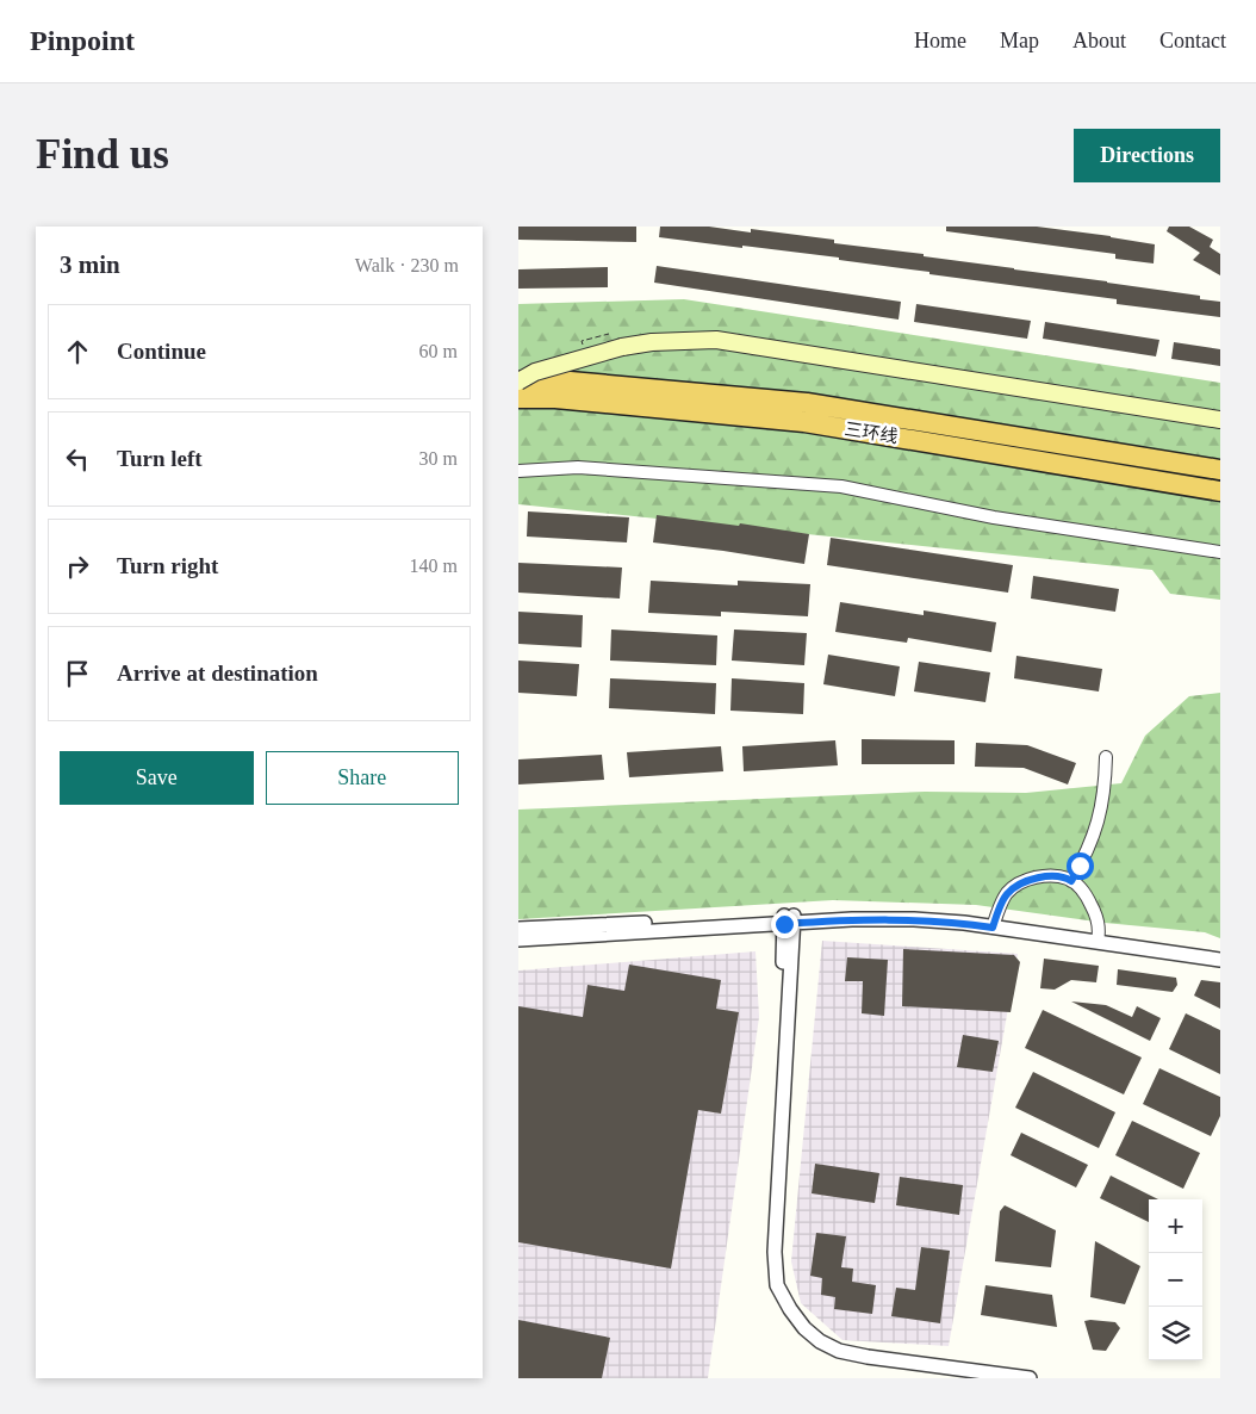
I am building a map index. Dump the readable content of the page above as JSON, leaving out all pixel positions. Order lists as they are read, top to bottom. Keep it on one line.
{"streets":{"highway":["三环线"]},"page":{"header":"Pinpoint","nav":["Home","Map","About","Contact"],"buttons":["Directions",["Save","Share"]],"title":"Find us","heading":["3 min","Walk · 230 m"],"list":[["Continue","60 m"],["Turn left","30 m"],["Turn right","140 m"],"Arrive at destination"],"map_buttons":["+","−"]}}
